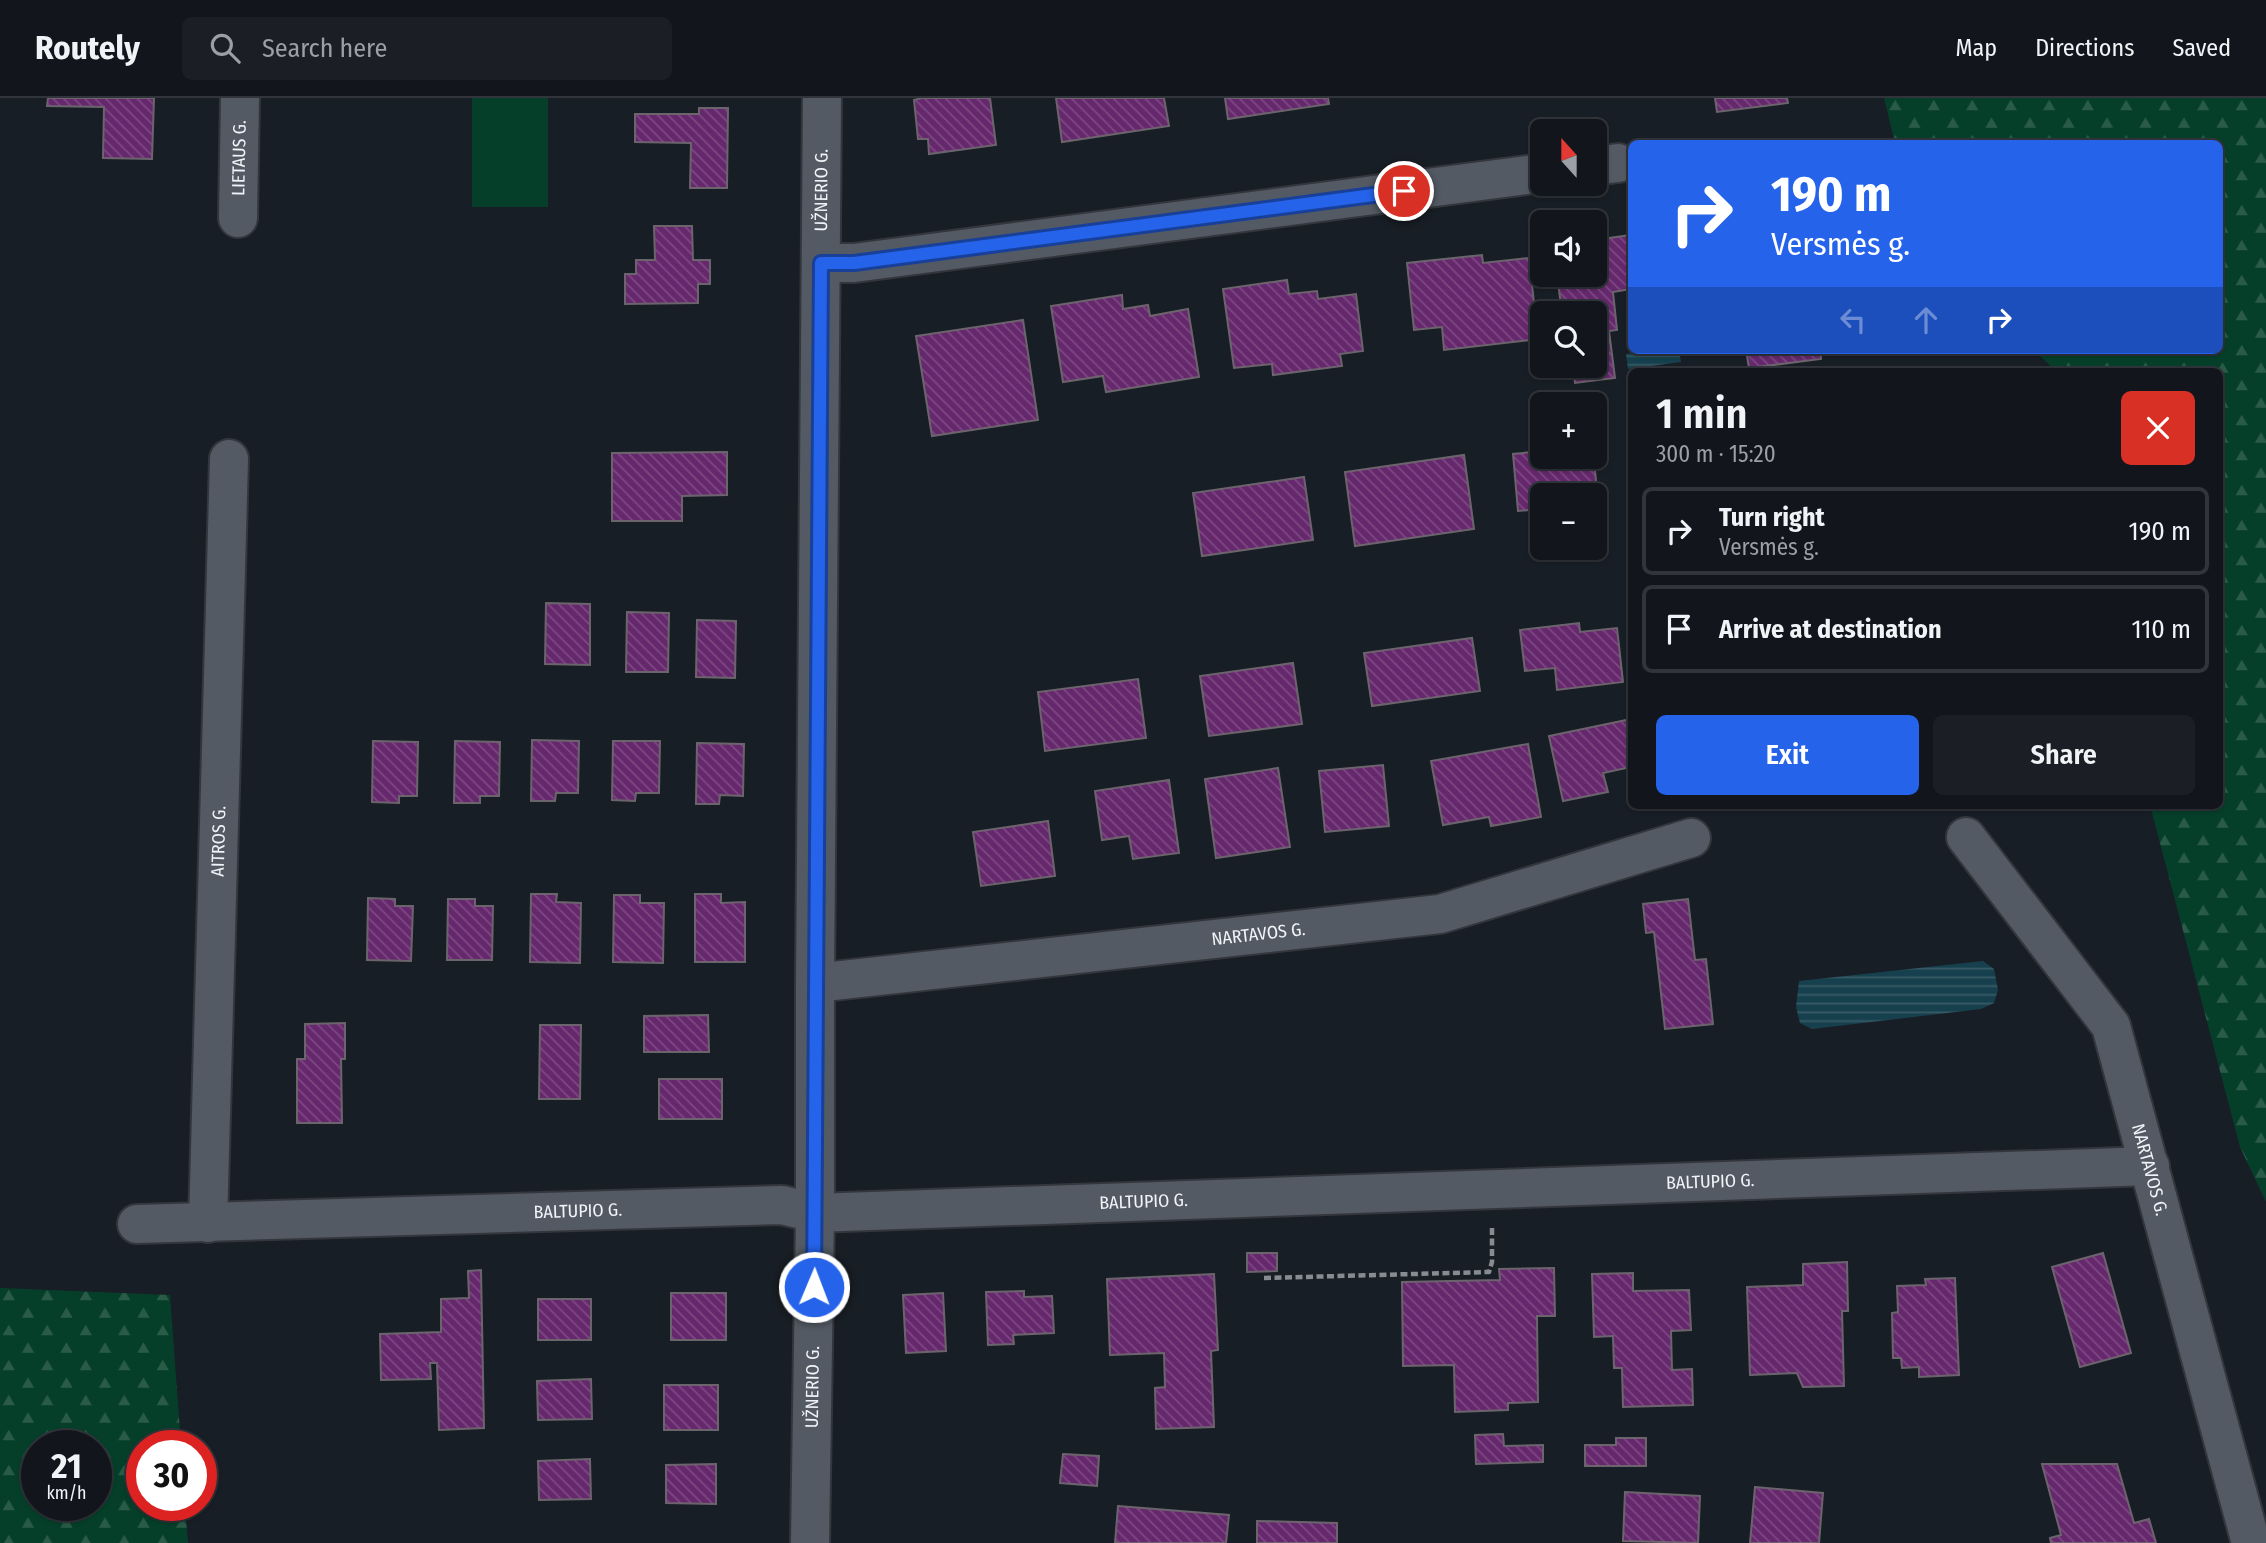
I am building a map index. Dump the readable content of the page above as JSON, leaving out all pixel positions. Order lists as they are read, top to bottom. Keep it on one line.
{"streets":{"street":["LIETAUS G.","UŽNERIO G.","AITROS G.","NARTAVOS G.","BALTUPIO G."]},"crossings":[["UŽNERIO G.","NARTAVOS G."],["UŽNERIO G.","BALTUPIO G."],["AITROS G.","BALTUPIO G."],["NARTAVOS G.","BALTUPIO G."]],"north":"top","page":{"header":"Routely","search":"Search here","nav":["Map","Directions","Saved"],"map_buttons":["+","−"],"turn":["190 m","Versmės g."],"heading":["1 min","300 m · 15:20"],"list":[{"name":"Turn right","note":"Versmės g.","value":"190 m"},{"name":"Arrive at destination","value":"110 m"}],"buttons":["Exit","Share"],"speed":"21 km/h","limit":"30"}}
